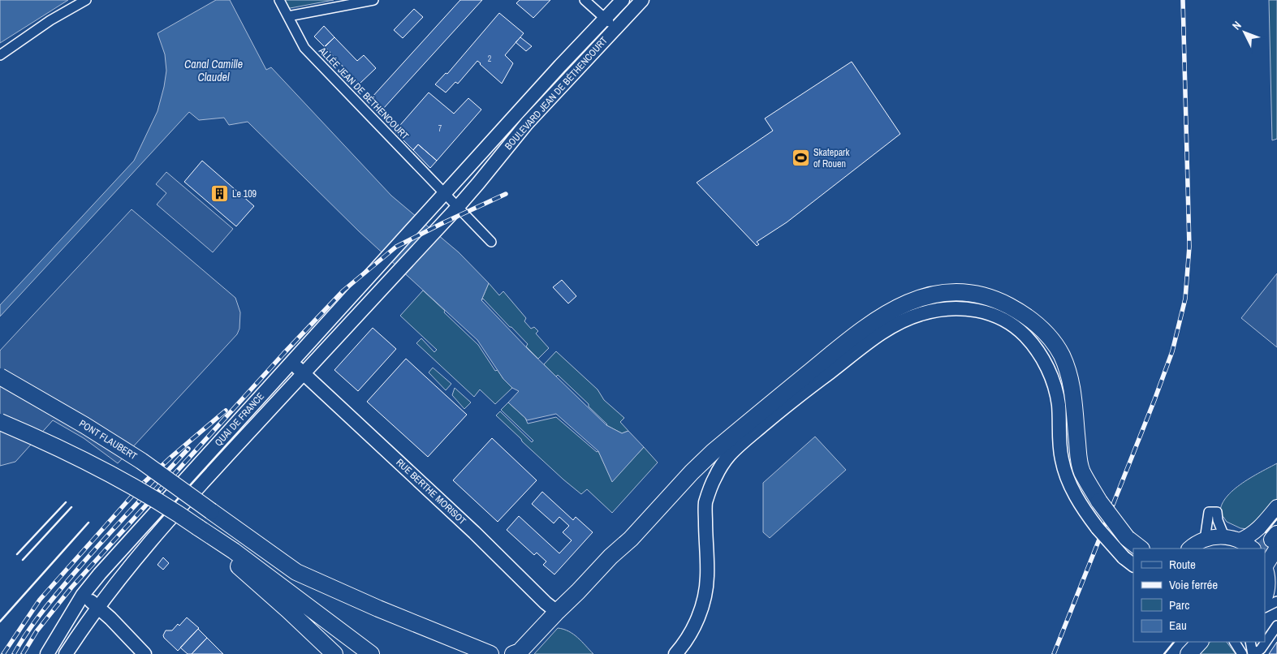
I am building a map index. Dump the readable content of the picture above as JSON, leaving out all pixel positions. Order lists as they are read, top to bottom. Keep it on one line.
{"streets":{"highway":["PONT FLAUBERT"],"main road":["BOULEVARD JEAN DE BÉTHENCOURT","QUAI DE FRANCE","RUE BERTHE MORISOT"],"street":["ALLÉE JEAN DE BÉTHENCOURT"]},"crossings":[["ALLÉE JEAN DE BÉTHENCOURT","BOULEVARD JEAN DE BÉTHENCOURT"],["ALLÉE JEAN DE BÉTHENCOURT","QUAI DE FRANCE"],["BOULEVARD JEAN DE BÉTHENCOURT","QUAI DE FRANCE"],["QUAI DE FRANCE","RUE BERTHE MORISOT"]],"water":["Canal Camille Claudel"],"places":{"sports":["Skatepark of Rouen"],"building":["Le 109"]},"house_numbers":["2","7"],"legend":["Route","Voie ferrée","Parc","Eau"],"north":"top left"}
